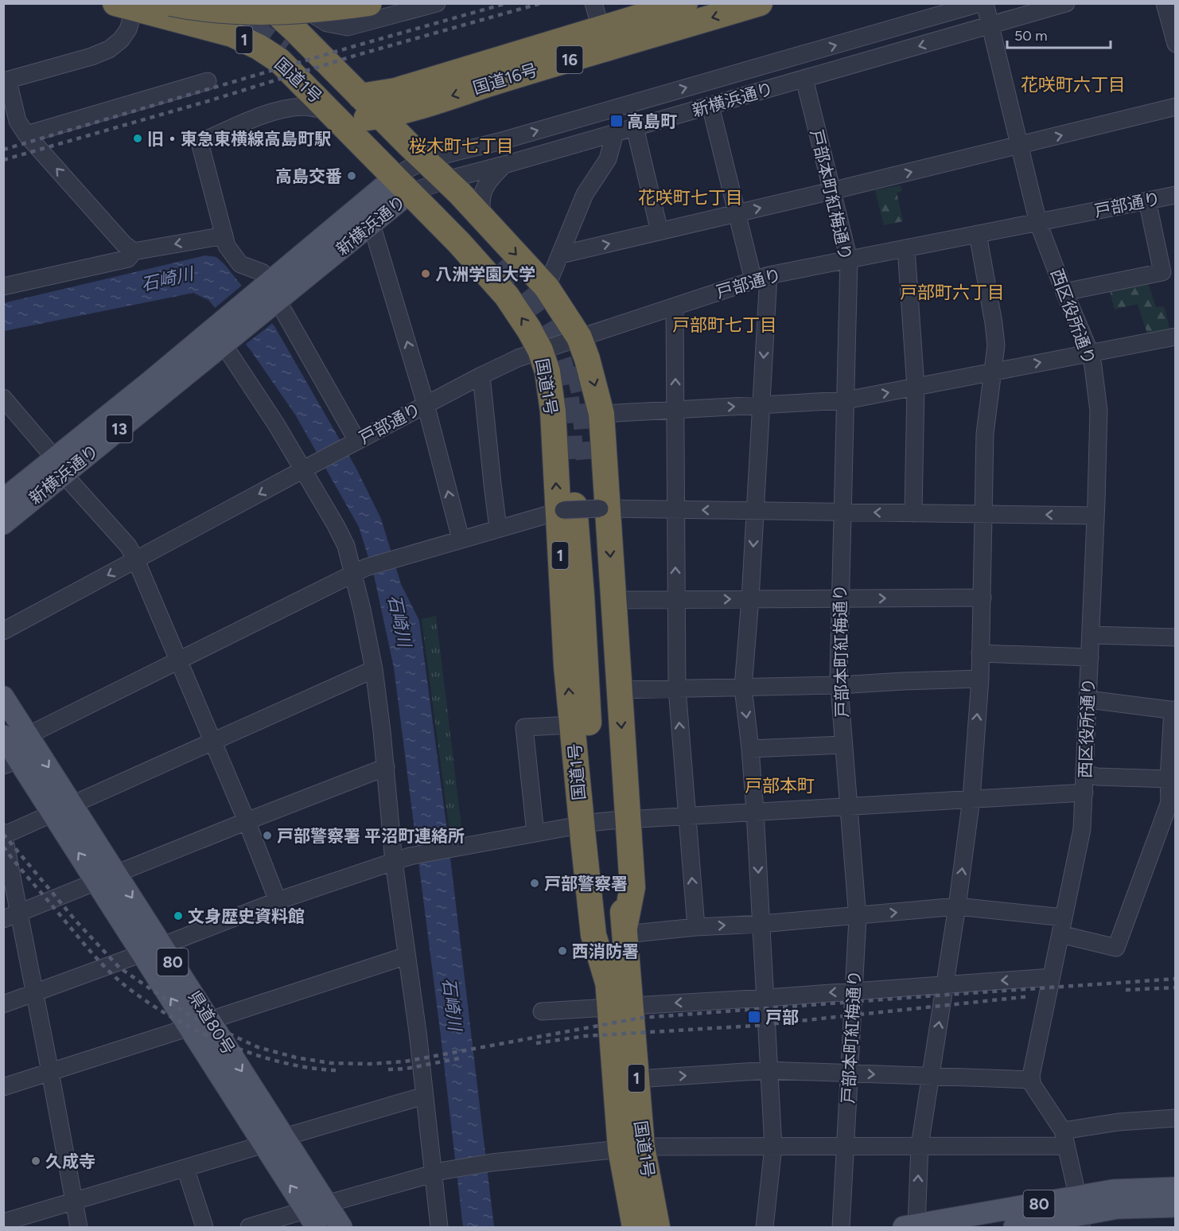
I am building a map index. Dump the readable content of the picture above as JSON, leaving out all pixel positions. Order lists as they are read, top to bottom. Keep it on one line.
{"streets":{"highway":["1","16","国道16号","国道1号"],"main road":["新横浜通り","13","80","県道80号"],"street":["戸部本町紅梅通り","戸部通り","西区役所通り"]},"crossings":[["国道16号","国道1号"],["国道1号","新横浜通り"],["国道1号","戸部通り"],["新横浜通り","戸部本町紅梅通り"],["新横浜通り","西区役所通り"],["新横浜通り","13"],["戸部本町紅梅通り","戸部通り"],["戸部通り","西区役所通り"]],"districts":["花咲町六丁目","桜木町七丁目","花咲町七丁目","戸部町六丁目","戸部町七丁目","戸部本町"],"water":["石崎川"],"places":{"transit":["高島町","戸部"],"other":["旧・東急東横線高島町駅","高島交番","八洲学園大学","戸部警察署 平沼町連絡所","戸部警察署","文身歴史資料館","西消防署","久成寺"]},"scale_bar":"50 m"}
